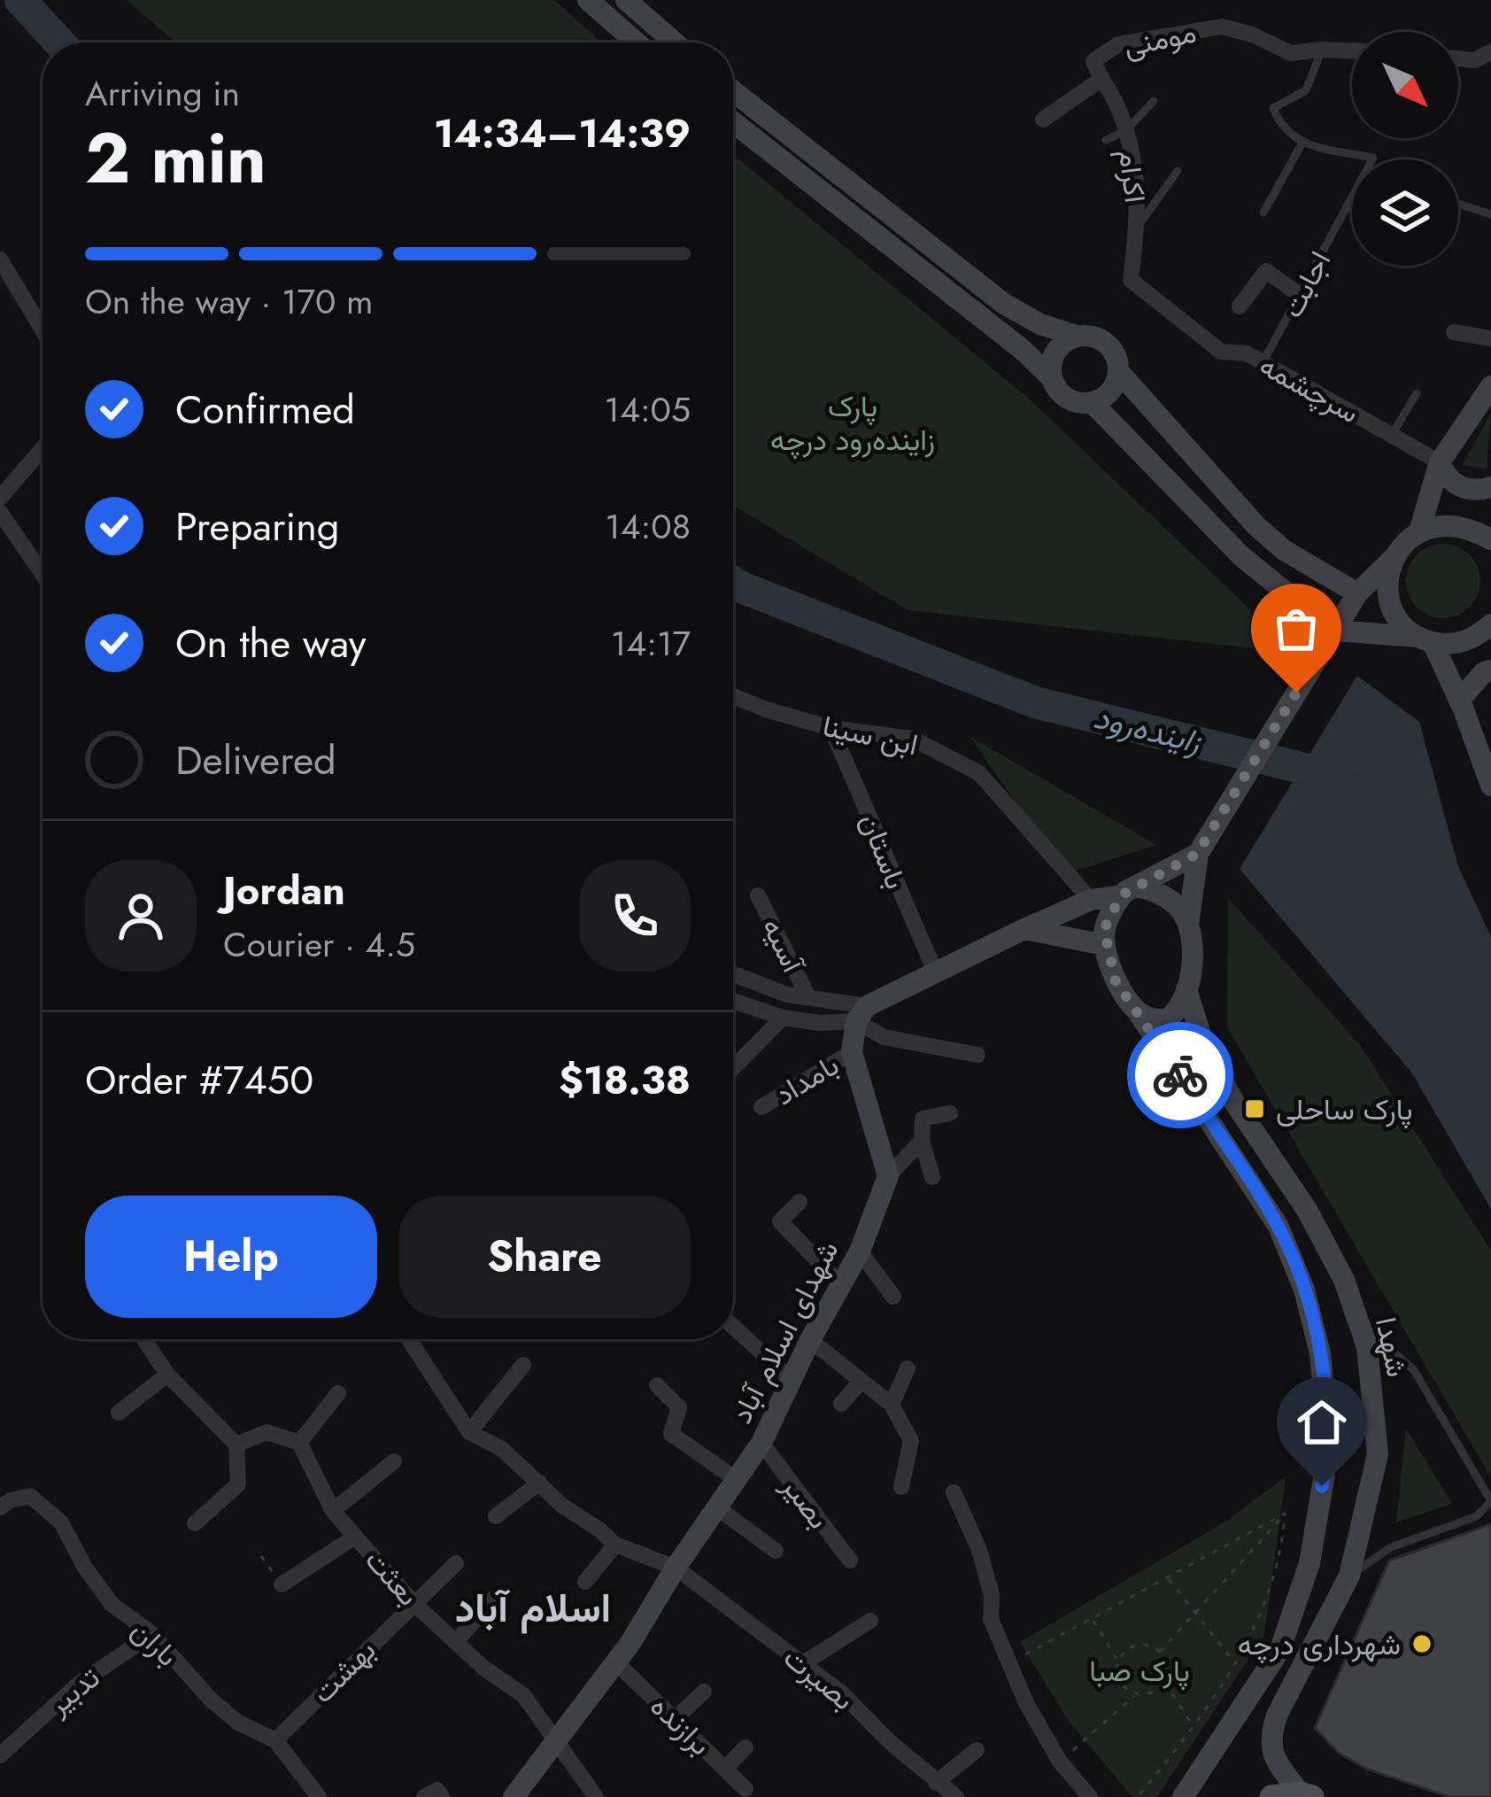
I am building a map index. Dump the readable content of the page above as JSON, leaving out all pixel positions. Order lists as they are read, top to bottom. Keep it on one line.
{"streets":{"main road":["شهدای اسلام آباد","شهدا"],"street":["مومنی","اکرام","سرچشمه","ابن سینا","باستان","آسیه","بامداد","بصیر","بعثت","باران","بهشت","بصیرت","تدبیر","برازنده"],"lane":["اجابت"]},"crossings":[["مومنی","اکرام"],["اکرام","سرچشمه"],["اجابت","سرچشمه"],["ابن سینا","باستان"],["شهدای اسلام آباد","بصیر"],["شهدای اسلام آباد","بعثت"],["شهدای اسلام آباد","بصیرت"],["شهدای اسلام آباد","برازنده"],["بعثت","بهشت"],["باران","بهشت"],["باران","تدبیر"]],"districts":["اسلام آباد"],"water":["زاینده‌رود"],"parks":["پارک زاینده‌رود درچه","پارک صبا"],"places":{"transit":["پارک ساحلی"],"other":["شهرداری درچه"]},"north":"bottom right","page":{"heading":["2 min","Arriving in","14:34–14:39"],"panel":["Jordan","Courier · 4.5","Order #7450","$18.38"],"bar":"On the way · 170 m","list":[["Confirmed","14:05"],["Preparing","14:08"],["On the way","14:17"],"Delivered"],"buttons":["Help","Share"]}}
